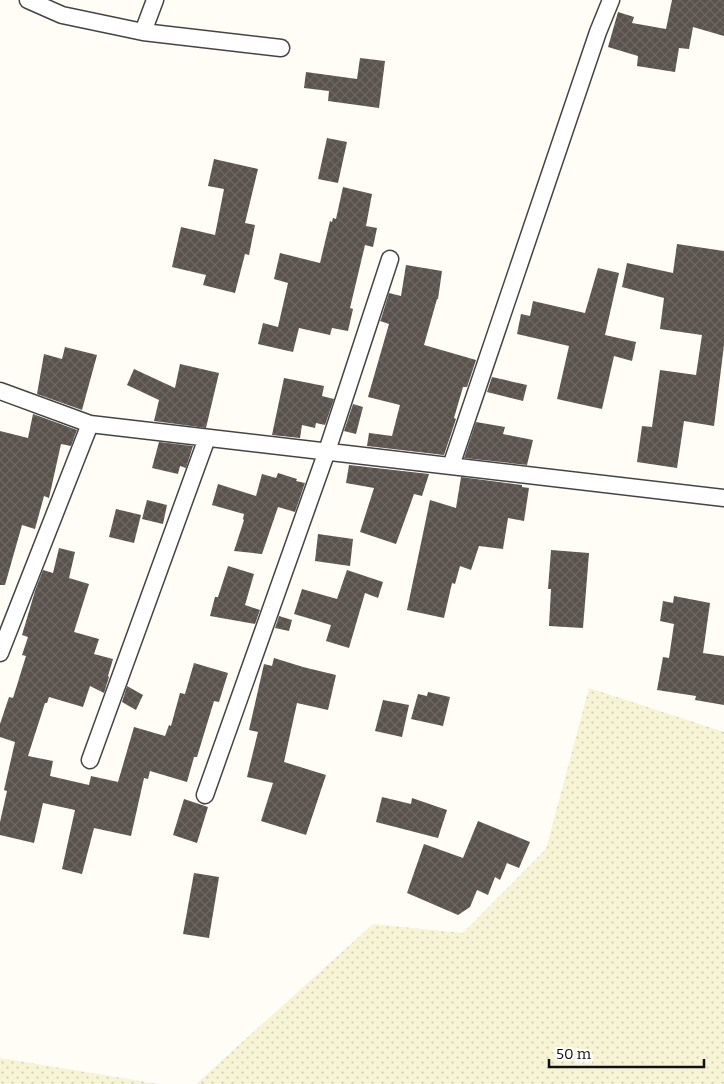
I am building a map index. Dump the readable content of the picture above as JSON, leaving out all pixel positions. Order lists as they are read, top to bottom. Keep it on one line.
{"scale_bar":"50 m"}
